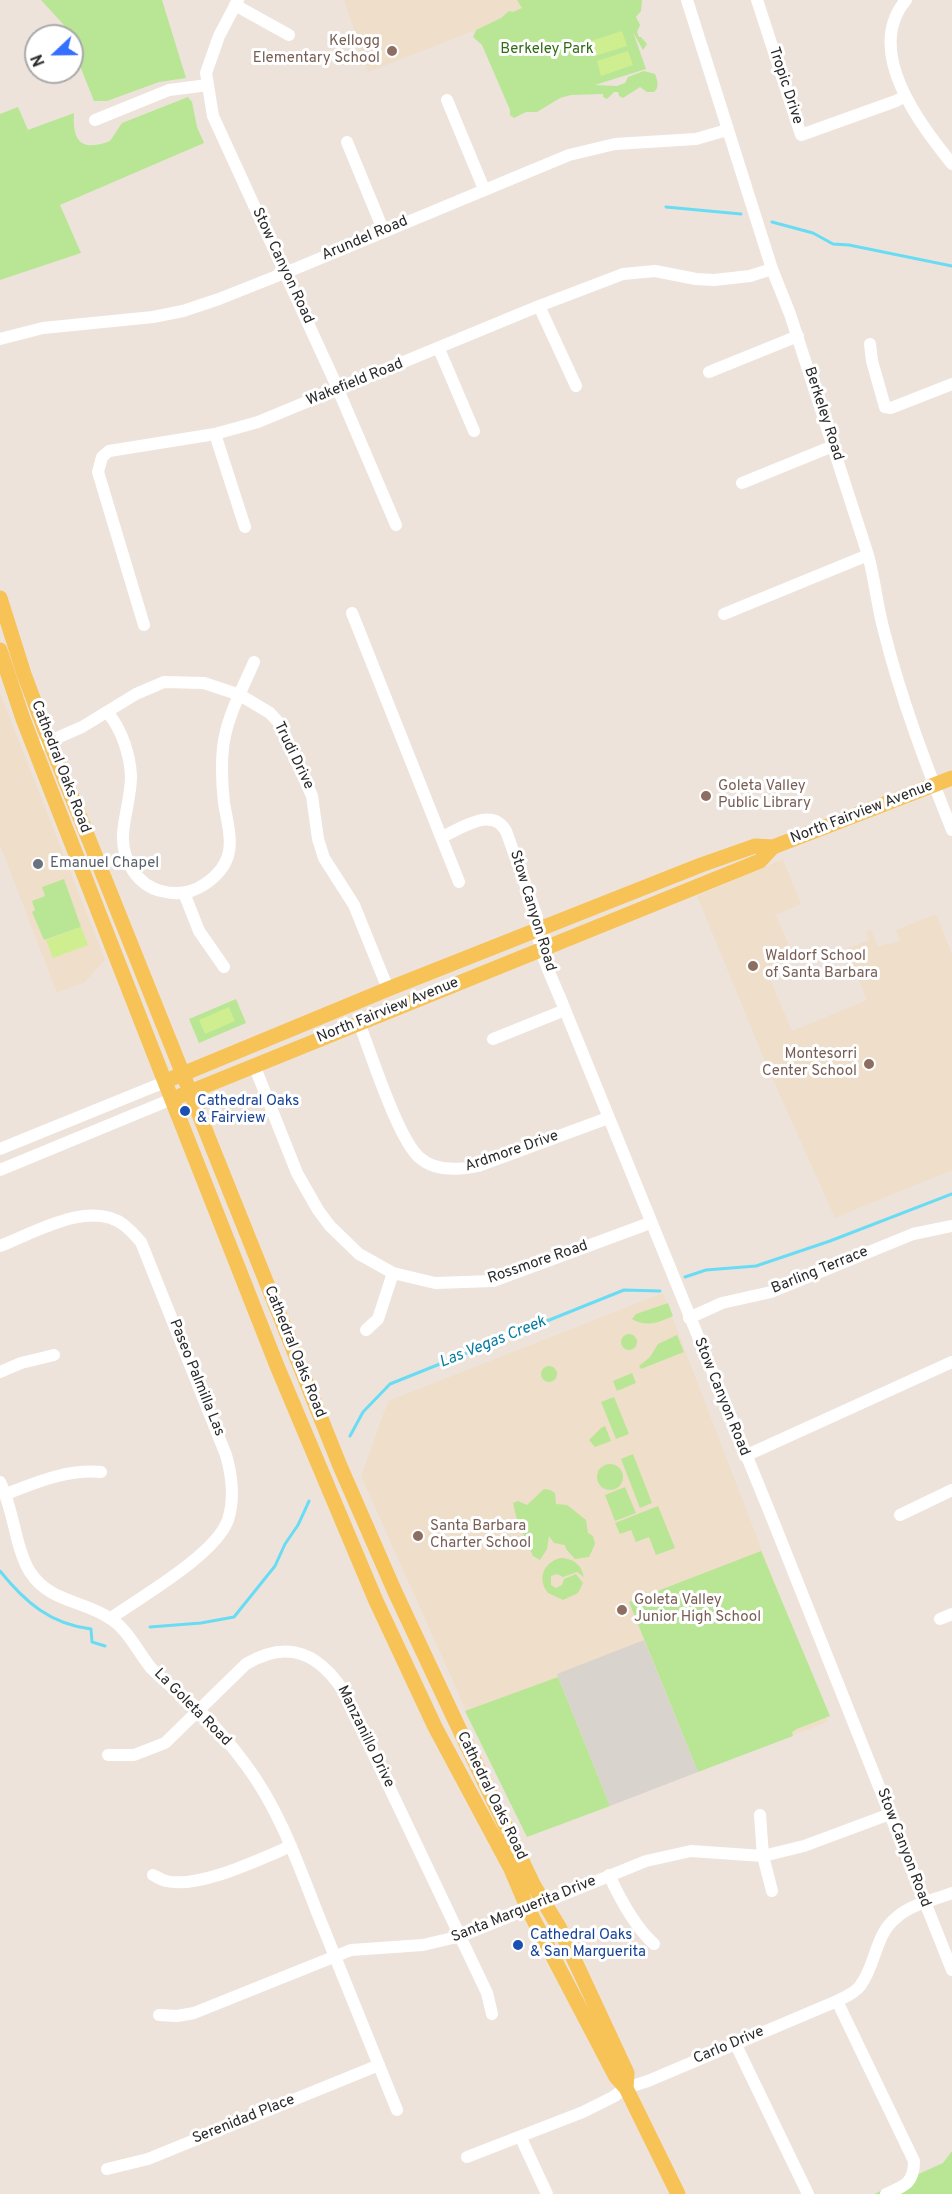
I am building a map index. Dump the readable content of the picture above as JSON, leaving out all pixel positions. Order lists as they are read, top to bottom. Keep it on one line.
{"streets":{"main road":["Cathedral Oaks Road","North Fairview Avenue"],"street":["Tropic Drive","Arundel Road","Stow Canyon Road","Wakefield Road","Berkeley Road","Trudi Drive","Ardmore Drive","Rossmore Road","Barling Terrace","Paseo Palmilla Las","La Goleta Road","Manzanillo Drive","Santa Marguerita Drive","Carlo Drive","Serenidad Place"]},"crossings":[["Arundel Road","Stow Canyon Road"],["Arundel Road","Berkeley Road"],["Stow Canyon Road","Wakefield Road"],["Stow Canyon Road","North Fairview Avenue"],["Stow Canyon Road","Ardmore Drive"],["Stow Canyon Road","Rossmore Road"],["Stow Canyon Road","Barling Terrace"],["Stow Canyon Road","Santa Marguerita Drive"],["Stow Canyon Road","Carlo Drive"],["Wakefield Road","Berkeley Road"],["Berkeley Road","North Fairview Avenue"],["Trudi Drive","Cathedral Oaks Road"],["Trudi Drive","North Fairview Avenue"],["Cathedral Oaks Road","North Fairview Avenue"],["Cathedral Oaks Road","Santa Marguerita Drive"],["Cathedral Oaks Road","Carlo Drive"],["North Fairview Avenue","Ardmore Drive"],["North Fairview Avenue","Rossmore Road"],["Paseo Palmilla Las","La Goleta Road"],["La Goleta Road","Manzanillo Drive"],["La Goleta Road","Santa Marguerita Drive"],["La Goleta Road","Serenidad Place"],["Manzanillo Drive","Santa Marguerita Drive"]],"water":["Las Vegas Creek"],"parks":["Berkeley Park"],"places":["Kellogg Elementary School","Goleta Valley Public Library","Emanuel Chapel","Waldorf School of Santa Barbara","Montesorri Center School","Cathedral Oaks & Fairview","Santa Barbara Charter School","Goleta Valley Junior High School","Cathedral Oaks & San Marguerita"],"north":"left"}
